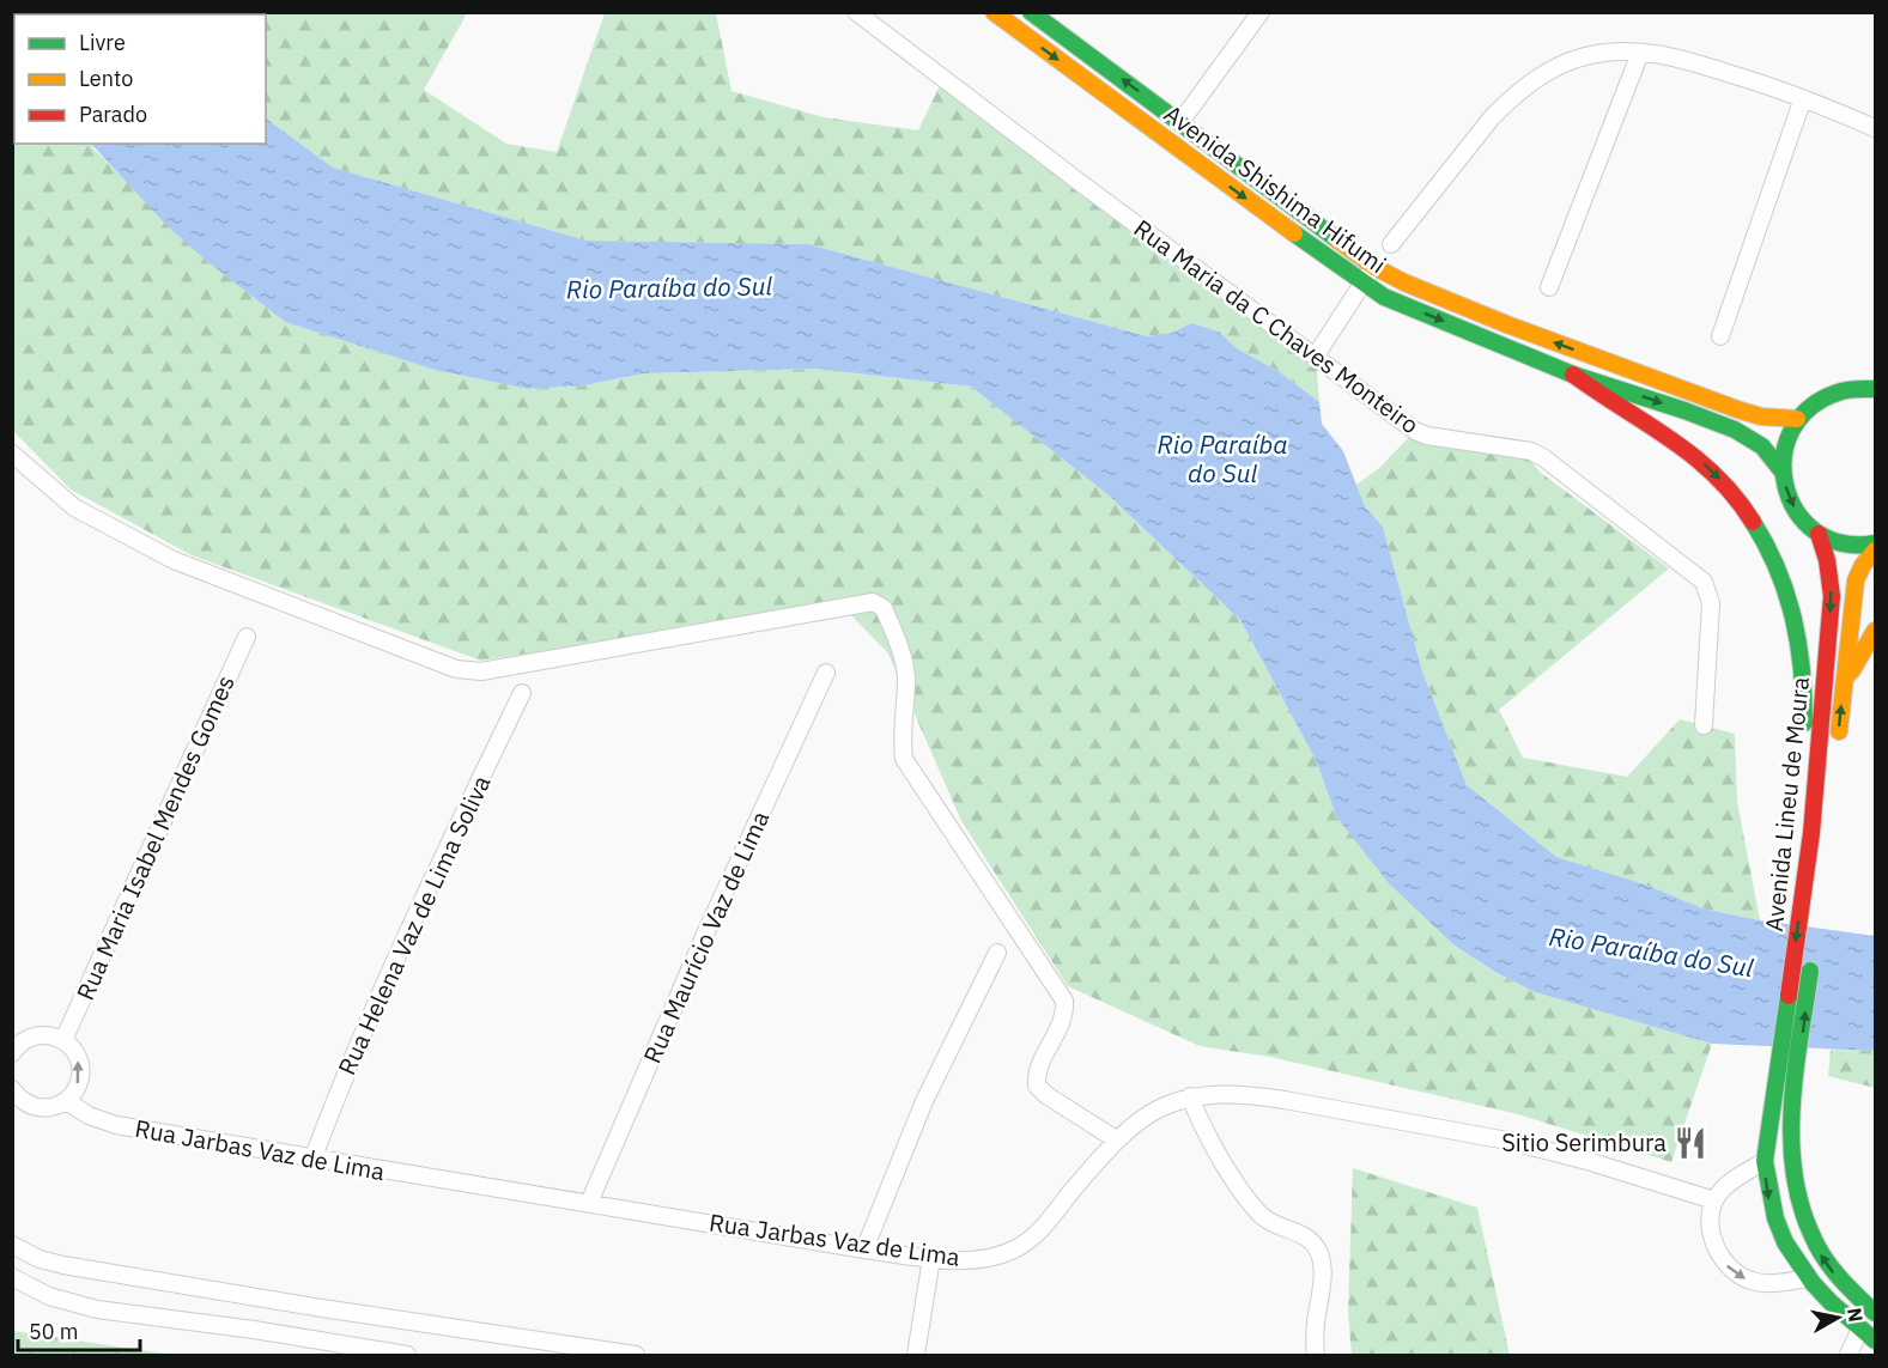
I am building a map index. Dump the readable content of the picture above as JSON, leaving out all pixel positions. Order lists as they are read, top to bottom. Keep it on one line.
{"streets":{"main road":["Avenida Shishima Hifumi","Avenida Lineu de Moura"],"street":["Rua Maria da C Chaves Monteiro","Rua Maria Isabel Mendes Gomes","Rua Helena Vaz de Lima Soliva","Rua Maurício Vaz de Lima","Rua Jarbas Vaz de Lima"]},"crossings":[["Rua Helena Vaz de Lima Soliva","Rua Jarbas Vaz de Lima"],["Rua Maurício Vaz de Lima","Rua Jarbas Vaz de Lima"]],"water":["Rio Paraíba do Sul"],"places":{"restaurant":["Sitio Serimbura"]},"legend":["Livre","Lento","Parado"],"scale_bar":"50 m","north":"right"}
